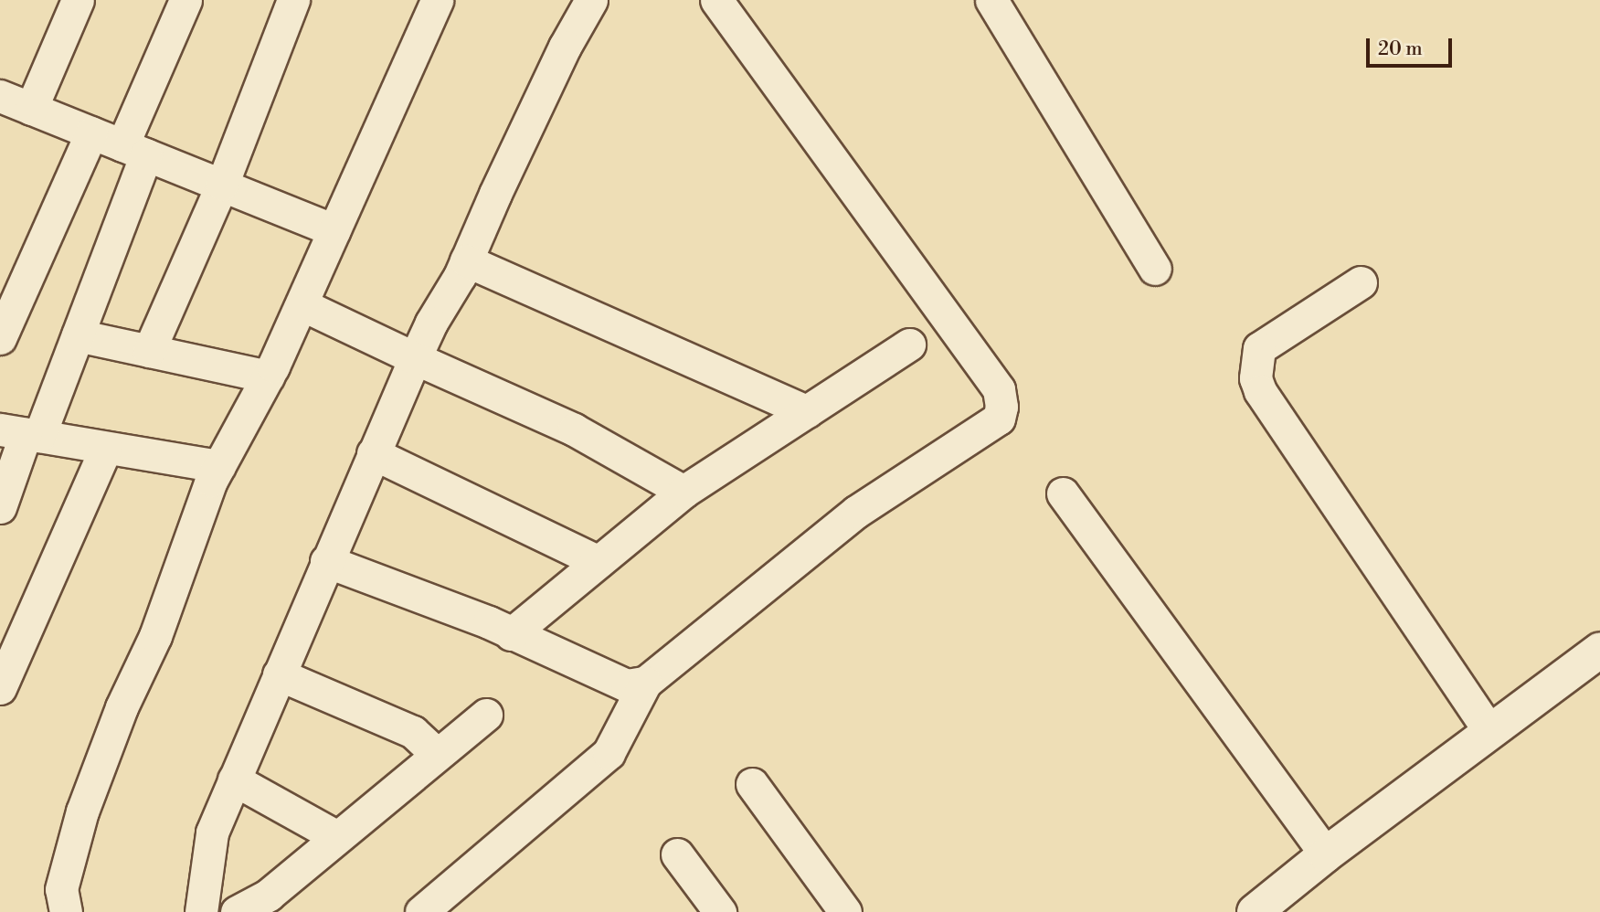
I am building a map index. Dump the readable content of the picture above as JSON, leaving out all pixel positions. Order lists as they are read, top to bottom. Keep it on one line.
{"scale_bar":"20 m"}
